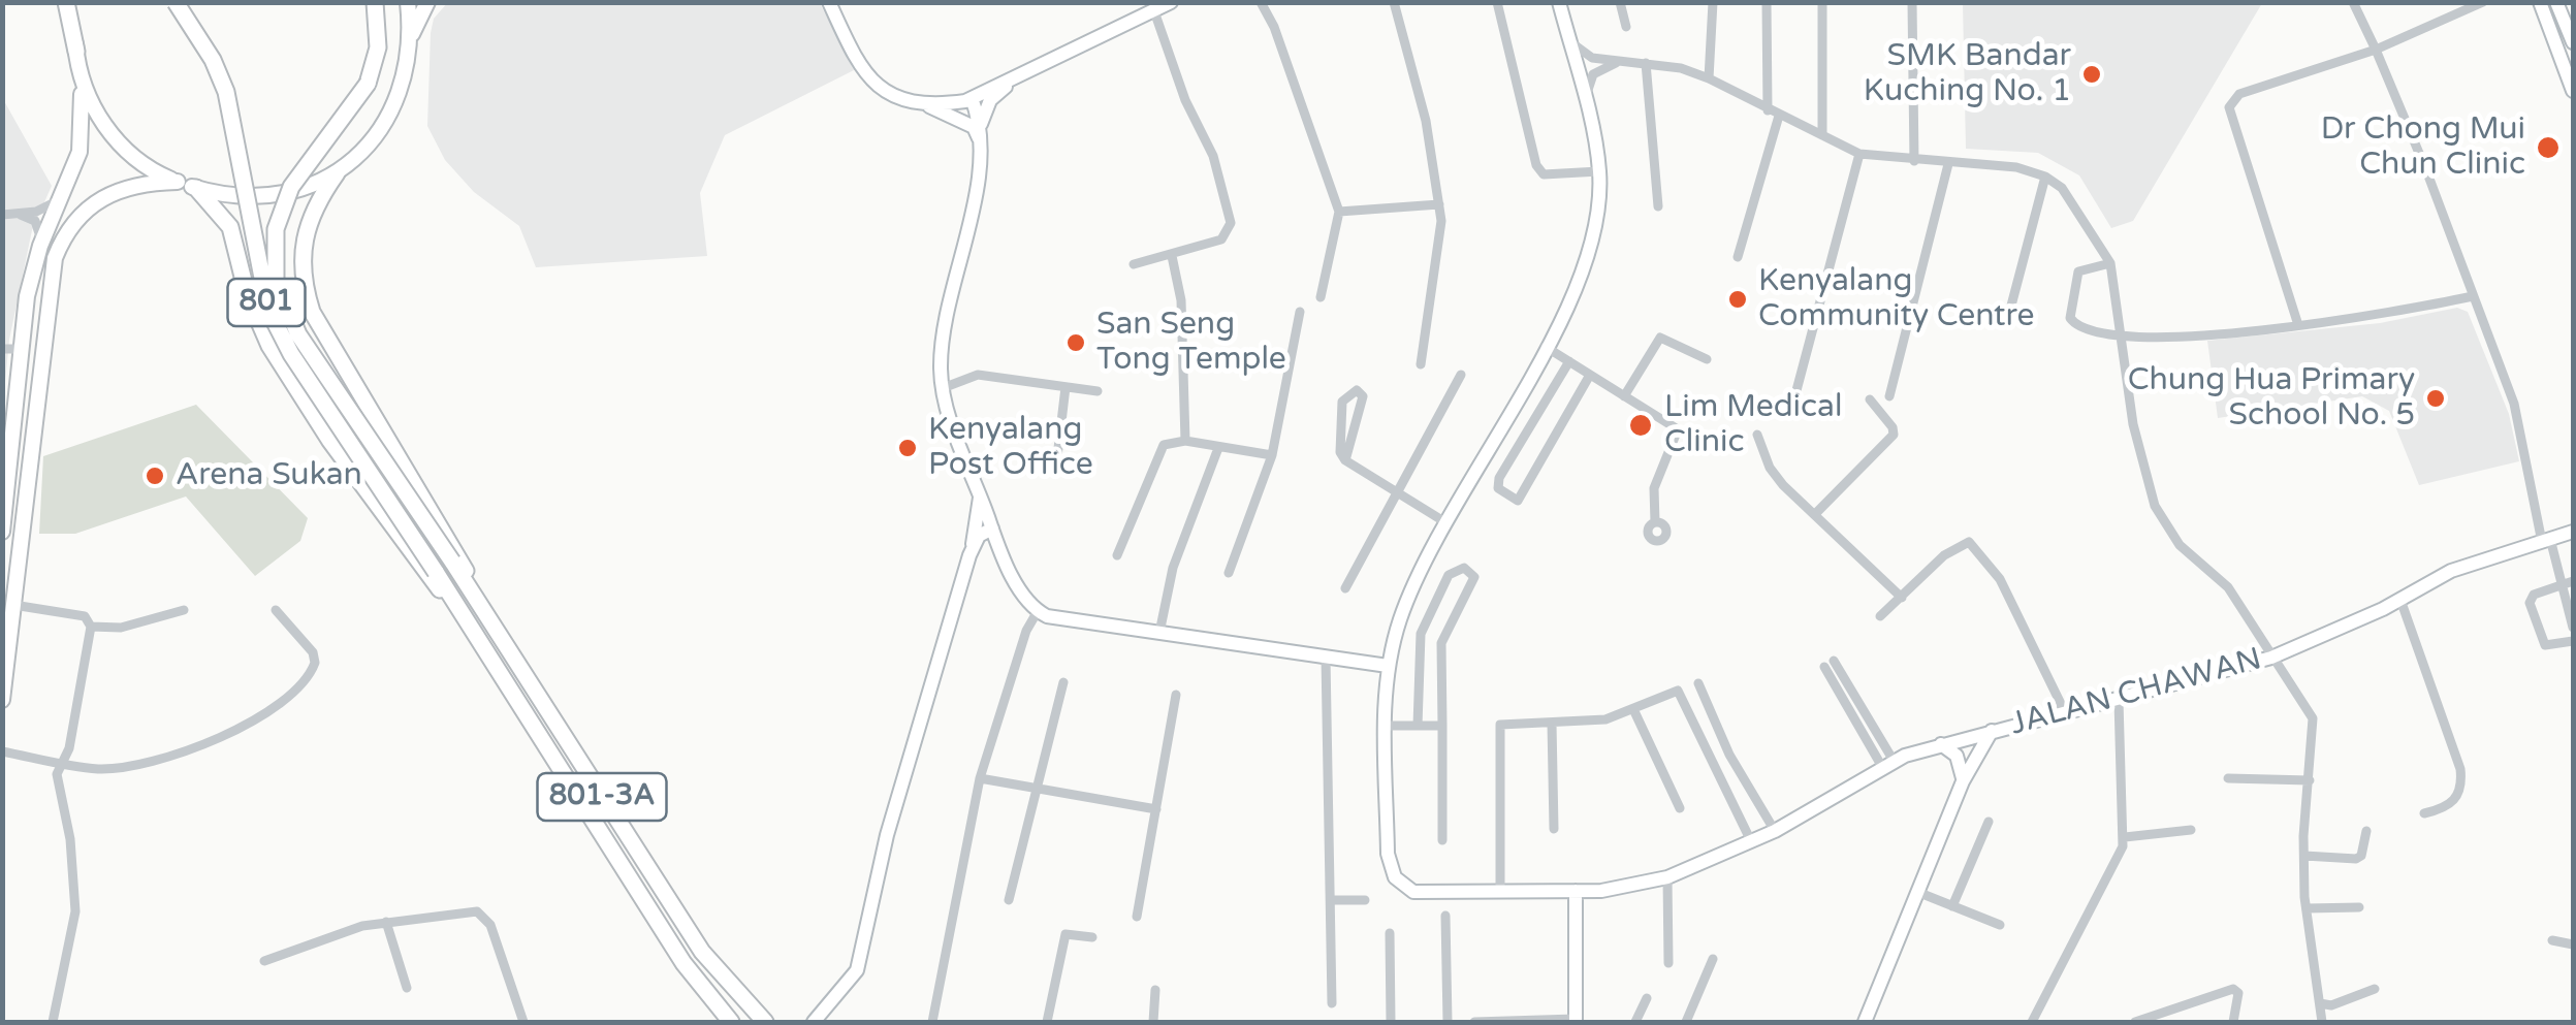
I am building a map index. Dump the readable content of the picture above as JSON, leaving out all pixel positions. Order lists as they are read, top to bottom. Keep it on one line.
{"streets":{"highway":["801","801-3A"],"street":["JALAN CHAWAN"]},"crossings":[["801","801-3A"]],"places":["SMK Bandar Kuching No. 1","Dr Chong Mui Chun Clinic","Kenyalang Community Centre","San Seng Tong Temple","Chung Hua Primary School No. 5","Lim Medical Clinic","Kenyalang Post Office","Arena Sukan"]}
